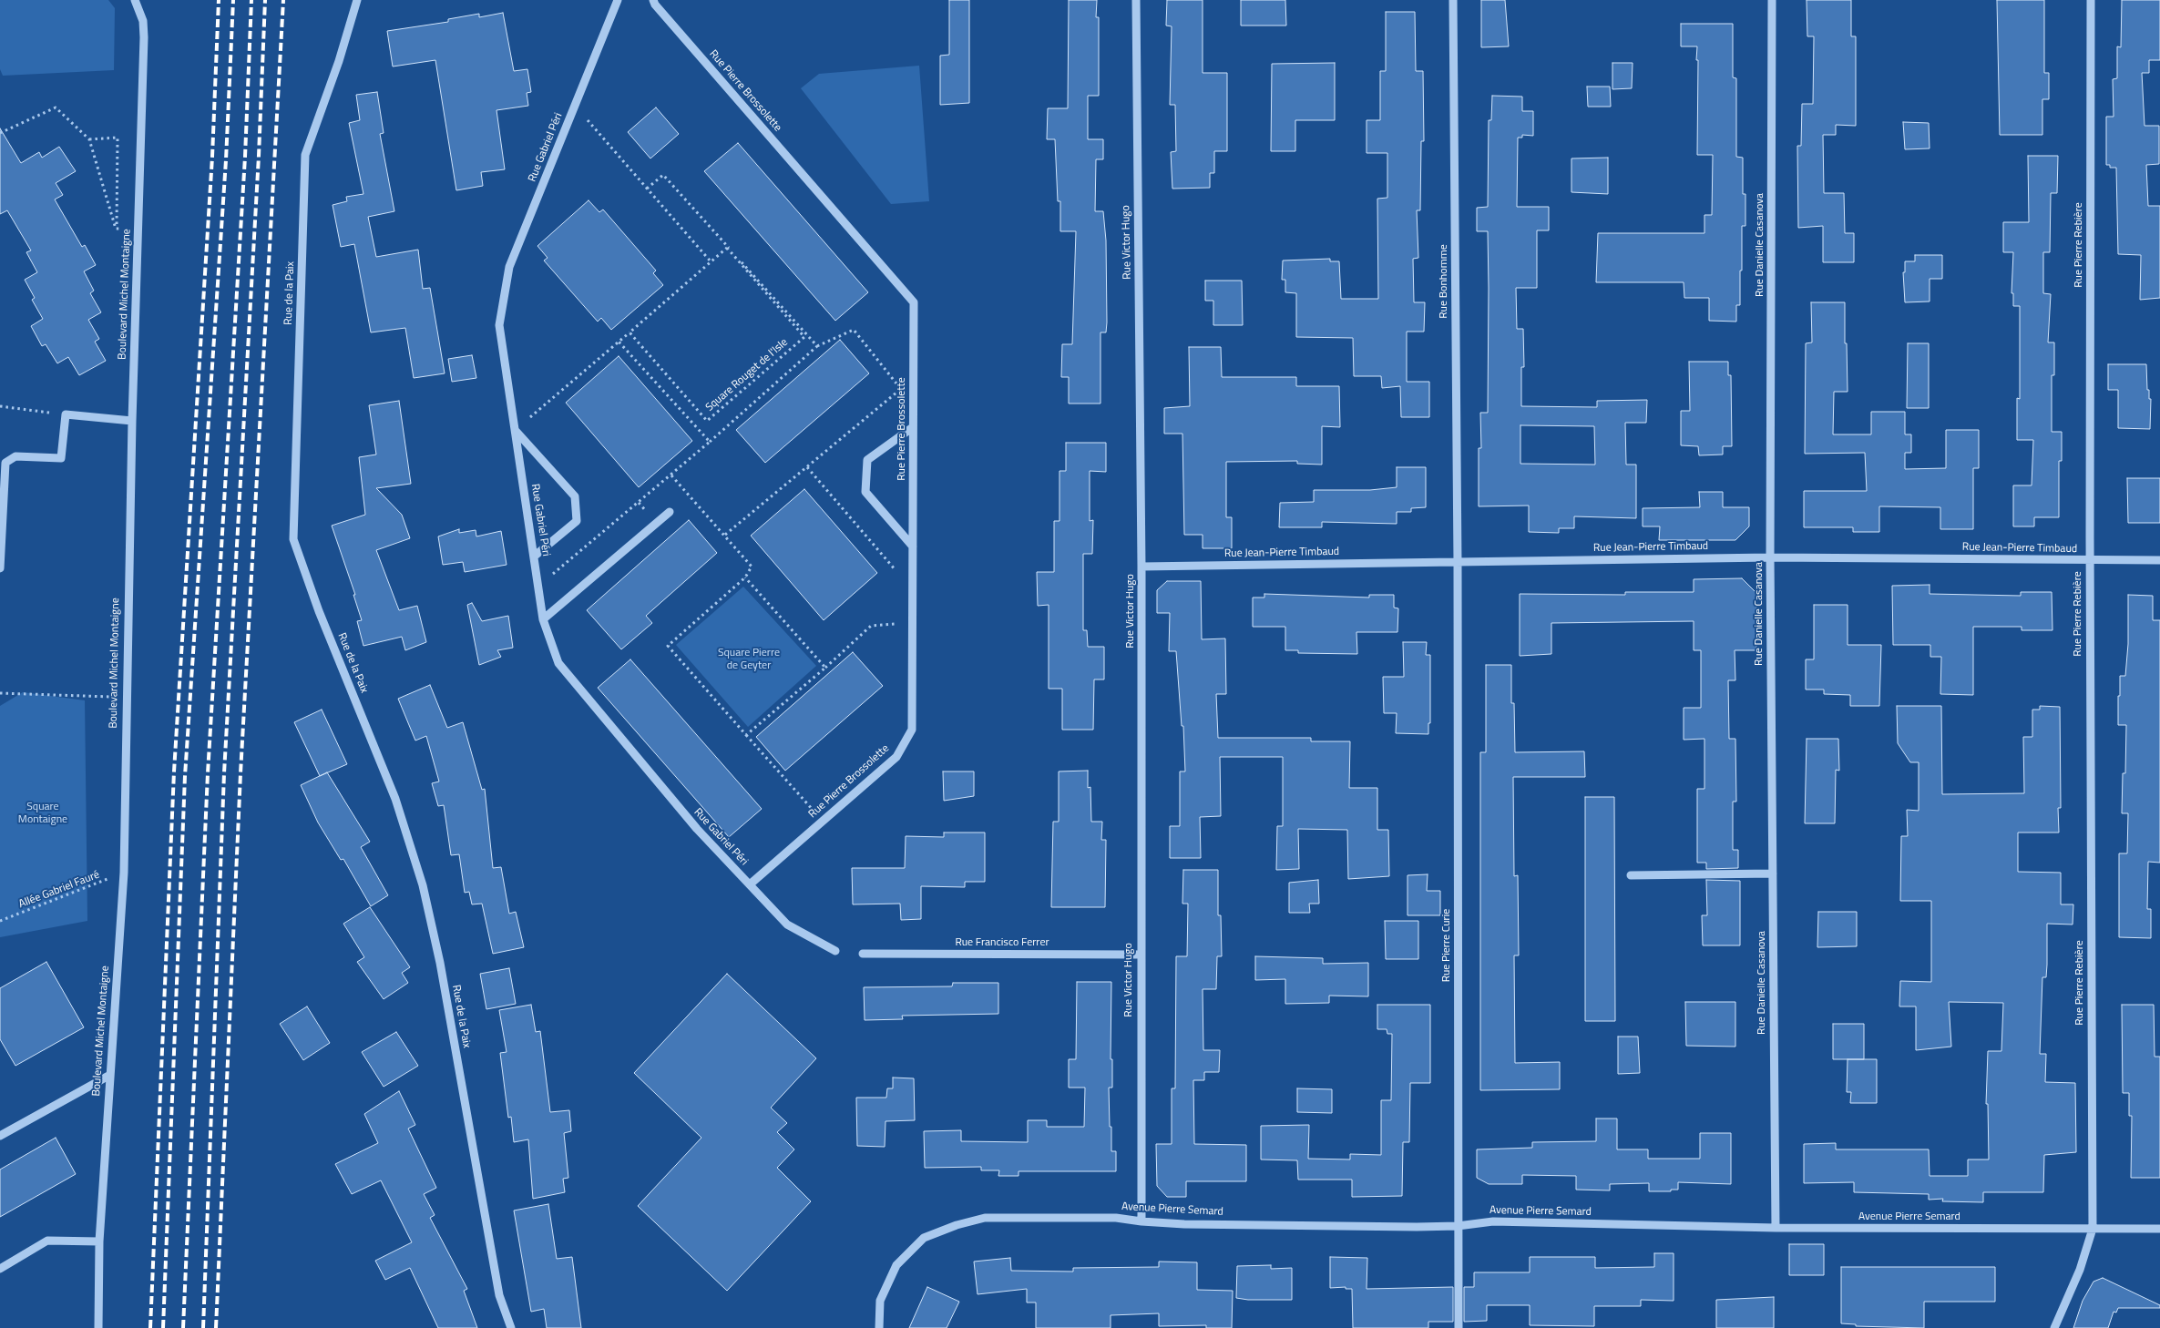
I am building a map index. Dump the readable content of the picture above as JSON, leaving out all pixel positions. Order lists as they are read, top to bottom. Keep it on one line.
{"streets":{"street":["Rue Pierre Brossolette","Rue Gabriel Péri","Rue Victor Hugo","Rue Danielle Casanova","Rue Pierre Rebière","Rue Bonhomme","Rue de la Paix","Boulevard Michel Montaigne","Rue Jean-Pierre Timbaud","Rue Francisco Ferrer","Rue Pierre Curie","Avenue Pierre Semard"],"path":["Square Rouget de l'Isle","Allée Gabriel Fauré"]},"crossings":[["Rue Pierre Brossolette","Rue Gabriel Péri"],["Rue Victor Hugo","Rue Jean-Pierre Timbaud"],["Rue Victor Hugo","Rue Francisco Ferrer"],["Rue Victor Hugo","Avenue Pierre Semard"],["Rue Danielle Casanova","Rue Jean-Pierre Timbaud"],["Rue Danielle Casanova","Avenue Pierre Semard"],["Rue Pierre Rebière","Rue Jean-Pierre Timbaud"],["Rue Pierre Rebière","Avenue Pierre Semard"],["Rue Bonhomme","Rue Jean-Pierre Timbaud"],["Rue Bonhomme","Rue Pierre Curie"],["Boulevard Michel Montaigne","Allée Gabriel Fauré"],["Rue Jean-Pierre Timbaud","Rue Pierre Curie"],["Rue Pierre Curie","Avenue Pierre Semard"]],"parks":["Square Pierre de Geyter","Square Montaigne"]}
